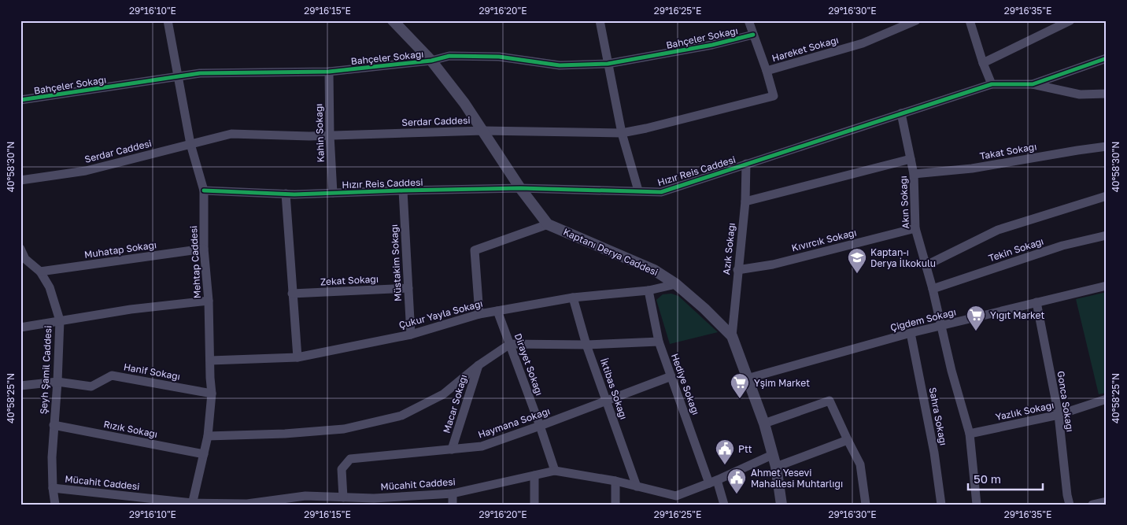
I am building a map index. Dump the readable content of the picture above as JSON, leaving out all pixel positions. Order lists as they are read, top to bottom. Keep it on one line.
{"streets":{"street":["Bahçeler Sokağı","Hareket Sokağı","Serdar Caddesi","Kahin Sokağı","Takat Sokağı","Hızır Reis Caddesi","Akın Sokağı","Kıvırcık Sokağı","Azık Sokağı","Muhatap Sokağı","Tekin Sokağı","Kaptanı Derya Caddesi","Mehtap Caddesi","Müstakim Sokağı","Zekat Sokağı","Çukur Yayla Sokağı","Çiğdem Sokağı","Dirayet Sokağı","Şeyh Şamil Caddesi","Hanif Sokağı","Hediye Sokağı","İktibas Sokağı","Gonca Sokağı","Macar Sokağı","Yazlık Sokağı","Sahra Sokağı","Haymana Sokağı","Rızık Sokağı","Mücahit Caddesi"]},"crossings":[["Bahçeler Sokağı","Serdar Caddesi"],["Bahçeler Sokağı","Kahin Sokağı"],["Bahçeler Sokağı","Kaptanı Derya Caddesi"],["Bahçeler Sokağı","Mehtap Caddesi"],["Hareket Sokağı","Serdar Caddesi"],["Serdar Caddesi","Kahin Sokağı"],["Serdar Caddesi","Kaptanı Derya Caddesi"],["Serdar Caddesi","Mehtap Caddesi"],["Kahin Sokağı","Hızır Reis Caddesi"],["Takat Sokağı","Akın Sokağı"],["Hızır Reis Caddesi","Akın Sokağı"],["Hızır Reis Caddesi","Azık Sokağı"],["Hızır Reis Caddesi","Kaptanı Derya Caddesi"],["Hızır Reis Caddesi","Mehtap Caddesi"],["Hızır Reis Caddesi","Müstakim Sokağı"],["Akın Sokağı","Kıvırcık Sokağı"],["Akın Sokağı","Tekin Sokağı"],["Akın Sokağı","Çiğdem Sokağı"],["Akın Sokağı","Yazlık Sokağı"],["Kıvırcık Sokağı","Azık Sokağı"],["Azık Sokağı","Kaptanı Derya Caddesi"],["Muhatap Sokağı","Mehtap Caddesi"],["Muhatap Sokağı","Şeyh Şamil Caddesi"],["Kaptanı Derya Caddesi","Çukur Yayla Sokağı"],["Kaptanı Derya Caddesi","Çiğdem Sokağı"],["Kaptanı Derya Caddesi","Mücahit Caddesi"],["Mehtap Caddesi","Çukur Yayla Sokağı"],["Mehtap Caddesi","Hanif Sokağı"],["Mehtap Caddesi","Rızık Sokağı"],["Mehtap Caddesi","Mücahit Caddesi"],["Müstakim Sokağı","Zekat Sokağı"],["Müstakim Sokağı","Çukur Yayla Sokağı"],["Çukur Yayla Sokağı","Dirayet Sokağı"],["Çukur Yayla Sokağı","Hediye Sokağı"],["Çukur Yayla Sokağı","İktibas Sokağı"],["Çiğdem Sokağı","Gonca Sokağı"],["Çiğdem Sokağı","Sahra Sokağı"],["Dirayet Sokağı","Haymana Sokağı"],["Dirayet Sokağı","Mücahit Caddesi"],["Şeyh Şamil Caddesi","Hanif Sokağı"],["Şeyh Şamil Caddesi","Rızık Sokağı"],["Şeyh Şamil Caddesi","Mücahit Caddesi"],["Hediye Sokağı","Haymana Sokağı"],["Hediye Sokağı","Mücahit Caddesi"],["İktibas Sokağı","Haymana Sokağı"],["İktibas Sokağı","Mücahit Caddesi"],["Gonca Sokağı","Yazlık Sokağı"],["Macar Sokağı","Haymana Sokağı"],["Haymana Sokağı","Mücahit Caddesi"]],"places":{"school or university":["Kaptan-ı Derya İlkokulu"],"supermarket":["Yığıt Market","Yşim Market"],"public building":["Ptt","Ahmet Yesevi Mahallesi Muhtarlığı"]},"scale_bar":"50 m","coordinates":["29°16'10\"E","29°16'15\"E","29°16'20\"E","29°16'25\"E","29°16'30\"E","29°16'35\"E","40°58'30\"N","40°58'25\"N"]}
